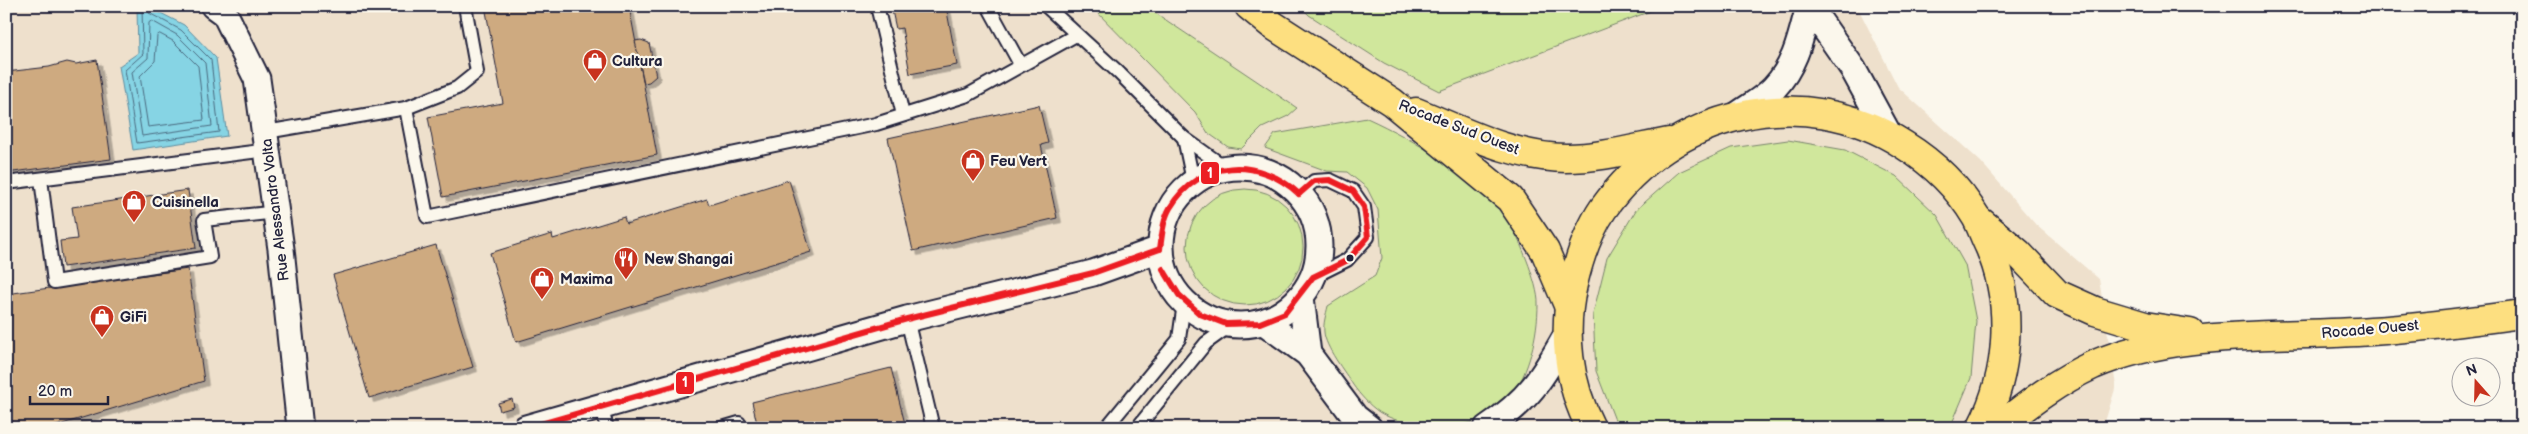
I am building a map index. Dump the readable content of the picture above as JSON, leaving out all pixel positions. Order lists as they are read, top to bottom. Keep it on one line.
{"streets":{"main road":["Rocade Sud Ouest","Rocade Ouest"],"street":["Rue Alessandro Volta"]},"places":{"shop":["Cultura","Feu Vert","Cuisinella","Maxima","GiFi"],"restaurant":["New Shangai"]},"lines":["transit line 1"],"scale_bar":"20 m","north":"top"}
